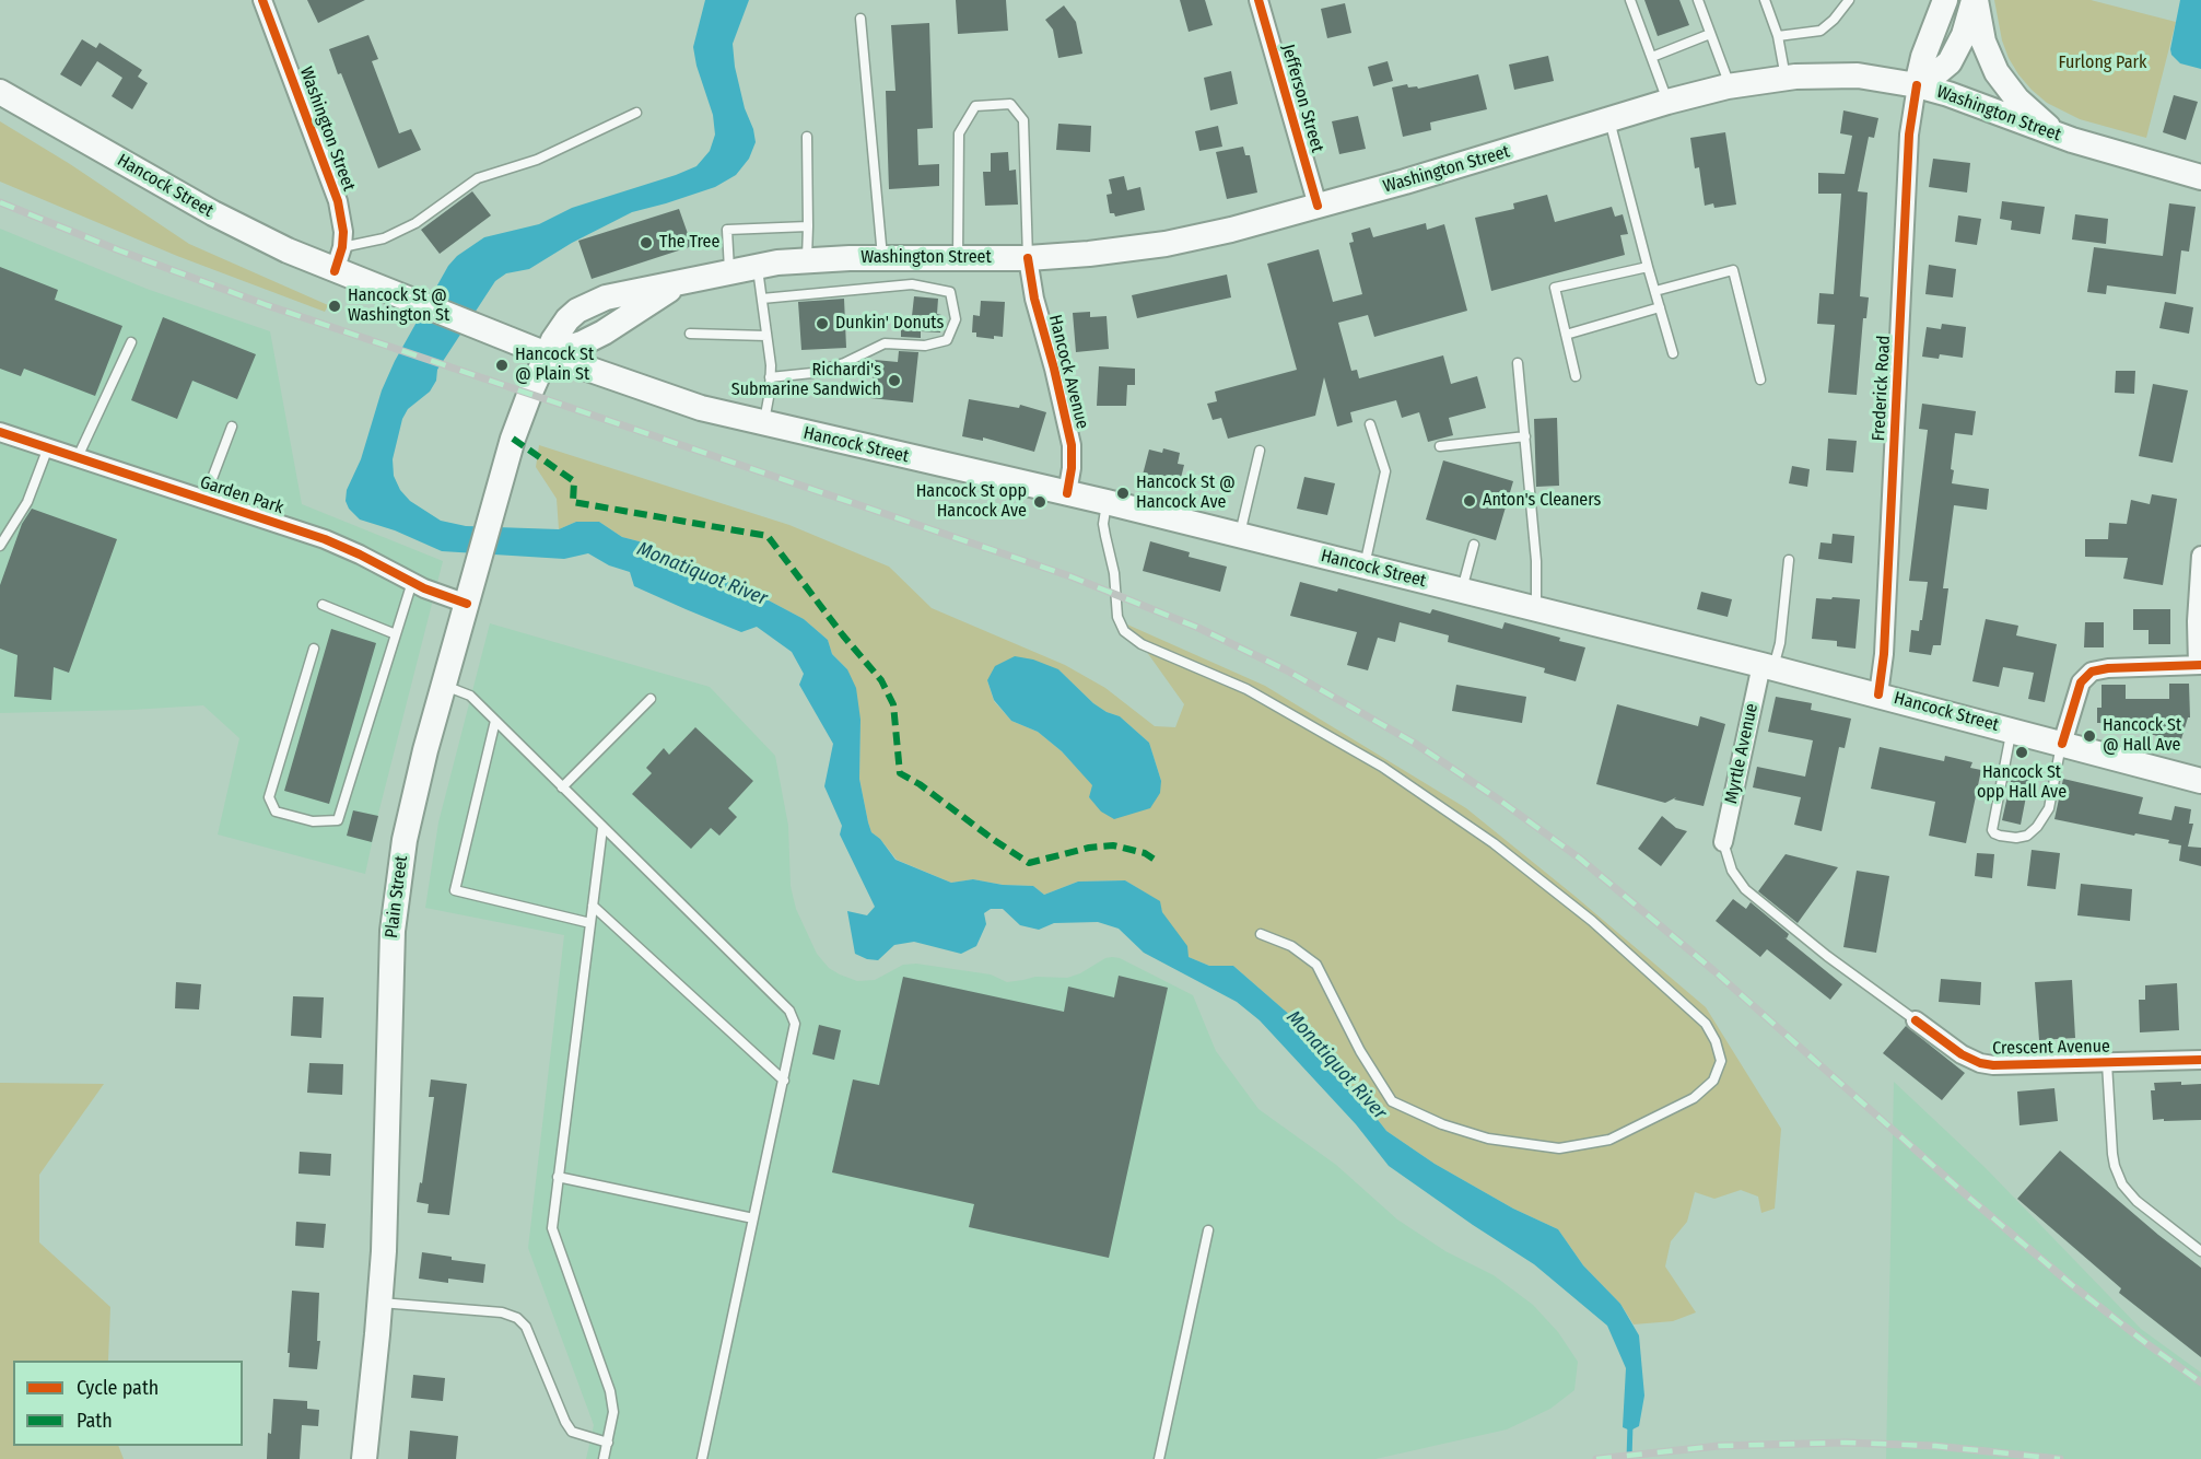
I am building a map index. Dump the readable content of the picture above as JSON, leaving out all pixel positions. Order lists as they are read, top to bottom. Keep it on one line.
{"streets":{"main road":["Washington Street","Hancock Street","Plain Street"],"street":["Jefferson Street","Hancock Avenue","Frederick Road","Garden Park","Myrtle Avenue","Crescent Avenue"]},"crossings":[["Jefferson Street","Washington Street"],["Washington Street","Hancock Street"],["Washington Street","Hancock Avenue"],["Washington Street","Frederick Road"],["Washington Street","Plain Street"],["Hancock Street","Hancock Avenue"],["Hancock Street","Frederick Road"],["Hancock Street","Myrtle Avenue"],["Hancock Street","Plain Street"],["Garden Park","Plain Street"]],"water":["Monatiquot River"],"parks":["Furlong Park"],"places":["The Tree","Hancock St @ Washington St","Dunkin' Donuts","Hancock St @ Plain St","Richardi's Submarine Sandwich","Hancock St @ Hancock Ave","Anton's Cleaners","Hancock St opp Hancock Ave","Hancock St @ Hall Ave","Hancock St opp Hall Ave"],"legend":["Cycle path","Path"]}
